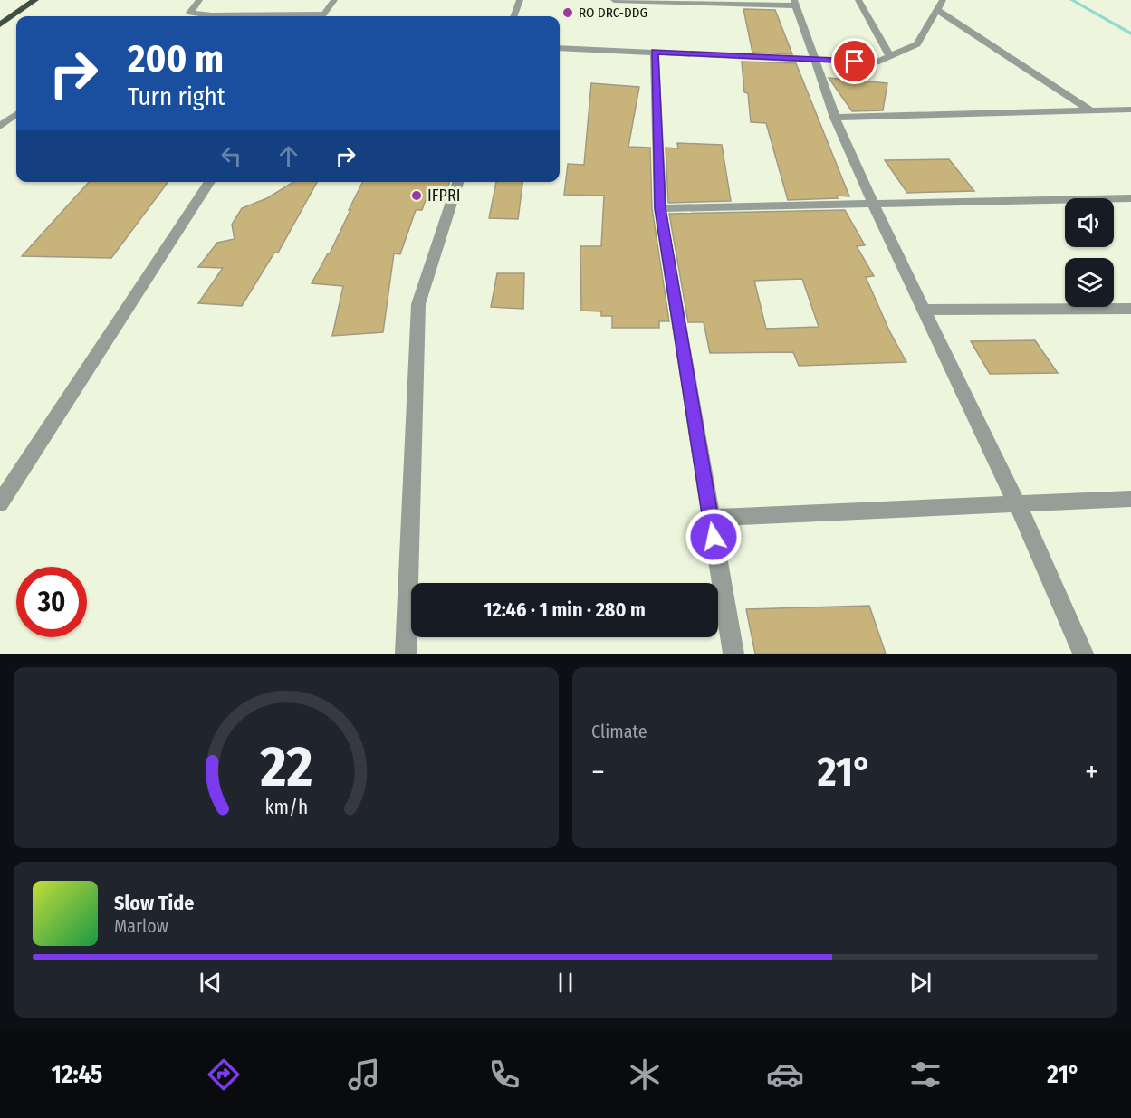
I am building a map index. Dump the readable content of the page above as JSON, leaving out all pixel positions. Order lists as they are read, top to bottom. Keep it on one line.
{"places":["RO DRC-DDG","IFPRI"],"page":{"turn":["200 m","Turn right"],"limit":"30","trip":"12:46 · 1 min · 280 m","tile":"Climate","heat":["−","21°","+"],"song":["Slow Tide","Marlow"],"tabs":["12:45","21°"],"gauge":["22","km/h"]}}
